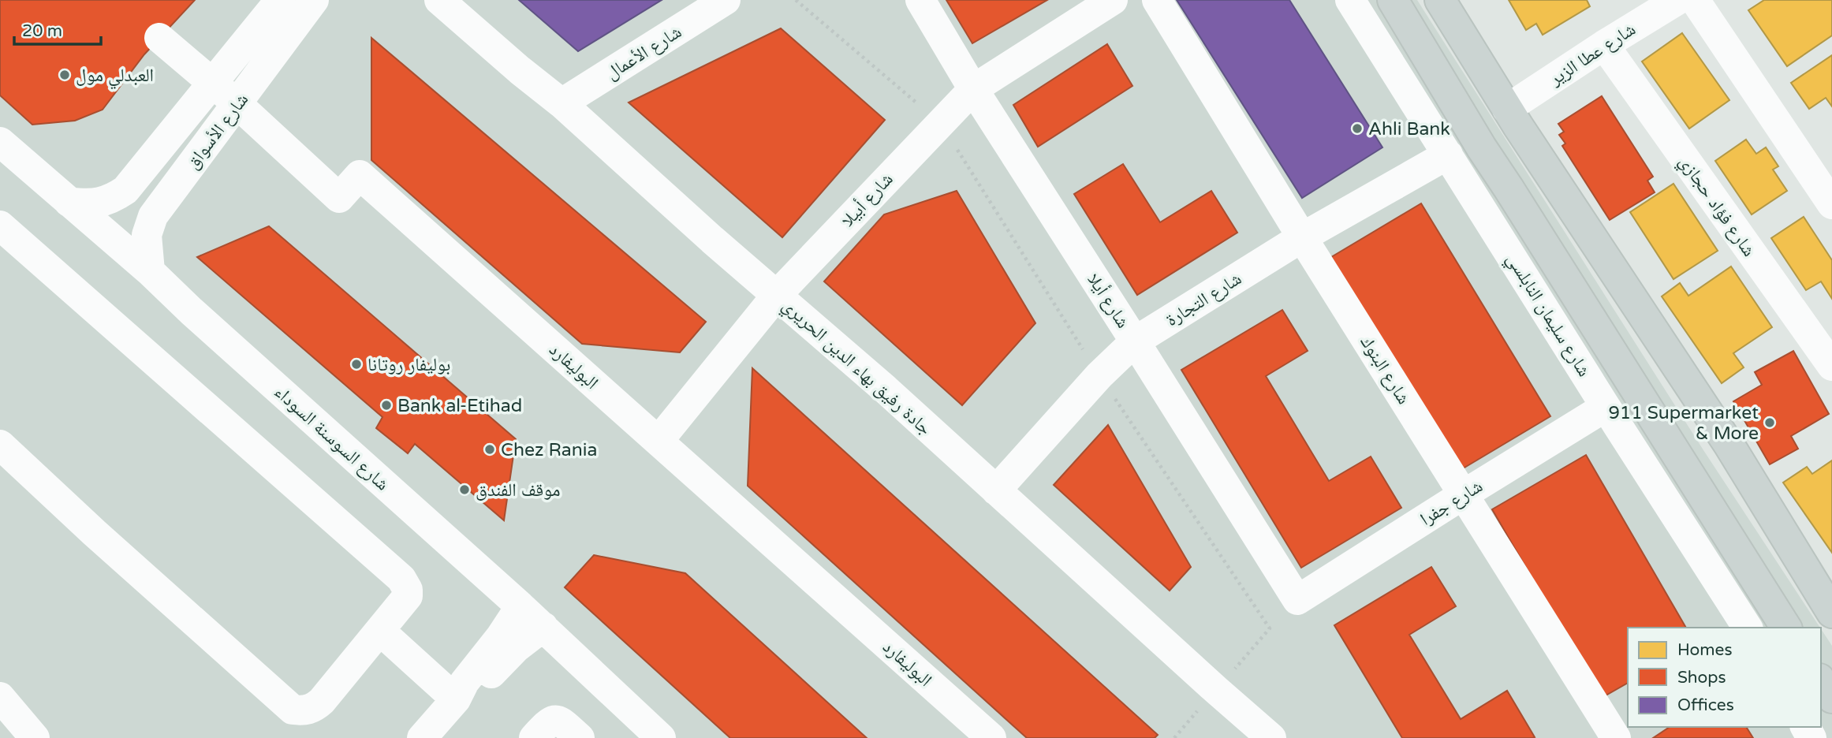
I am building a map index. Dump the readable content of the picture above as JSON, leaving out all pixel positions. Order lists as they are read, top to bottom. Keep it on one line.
{"streets":{"main road":["شارع سليمان النابلسي"],"street":["شارع الأعمال","شارع عطا الزير","شارع الأسواق","شارع أبيلا","شارع فؤاد حجازي","شارع التجارة","شارع أيلا","البوليفارد","جادة رفيق بهاء الدين الحريري","شارع البنوك","شارع السوسنة السوداء","شارع جفرا"]},"crossings":[["شارع الأعمال","جادة رفيق بهاء الدين الحريري"],["شارع عطا الزير","شارع فؤاد حجازي"],["شارع الأسواق","البوليفارد"],["شارع الأسواق","شارع السوسنة السوداء"],["شارع أبيلا","شارع أيلا"],["شارع أبيلا","البوليفارد"],["شارع أبيلا","جادة رفيق بهاء الدين الحريري"],["شارع التجارة","شارع أيلا"],["شارع التجارة","شارع سليمان النابلسي"],["شارع التجارة","جادة رفيق بهاء الدين الحريري"],["شارع التجارة","شارع البنوك"],["شارع أيلا","شارع جفرا"],["شارع سليمان النابلسي","شارع جفرا"],["شارع البنوك","شارع جفرا"]],"places":["العبدلي مول","Ahli Bank","بوليفار روتانا","Bank al-Etihad","911 Supermarket & More","Chez Rania","موقف الفندق"],"legend":["Homes","Shops","Offices"],"scale_bar":"20 m"}
